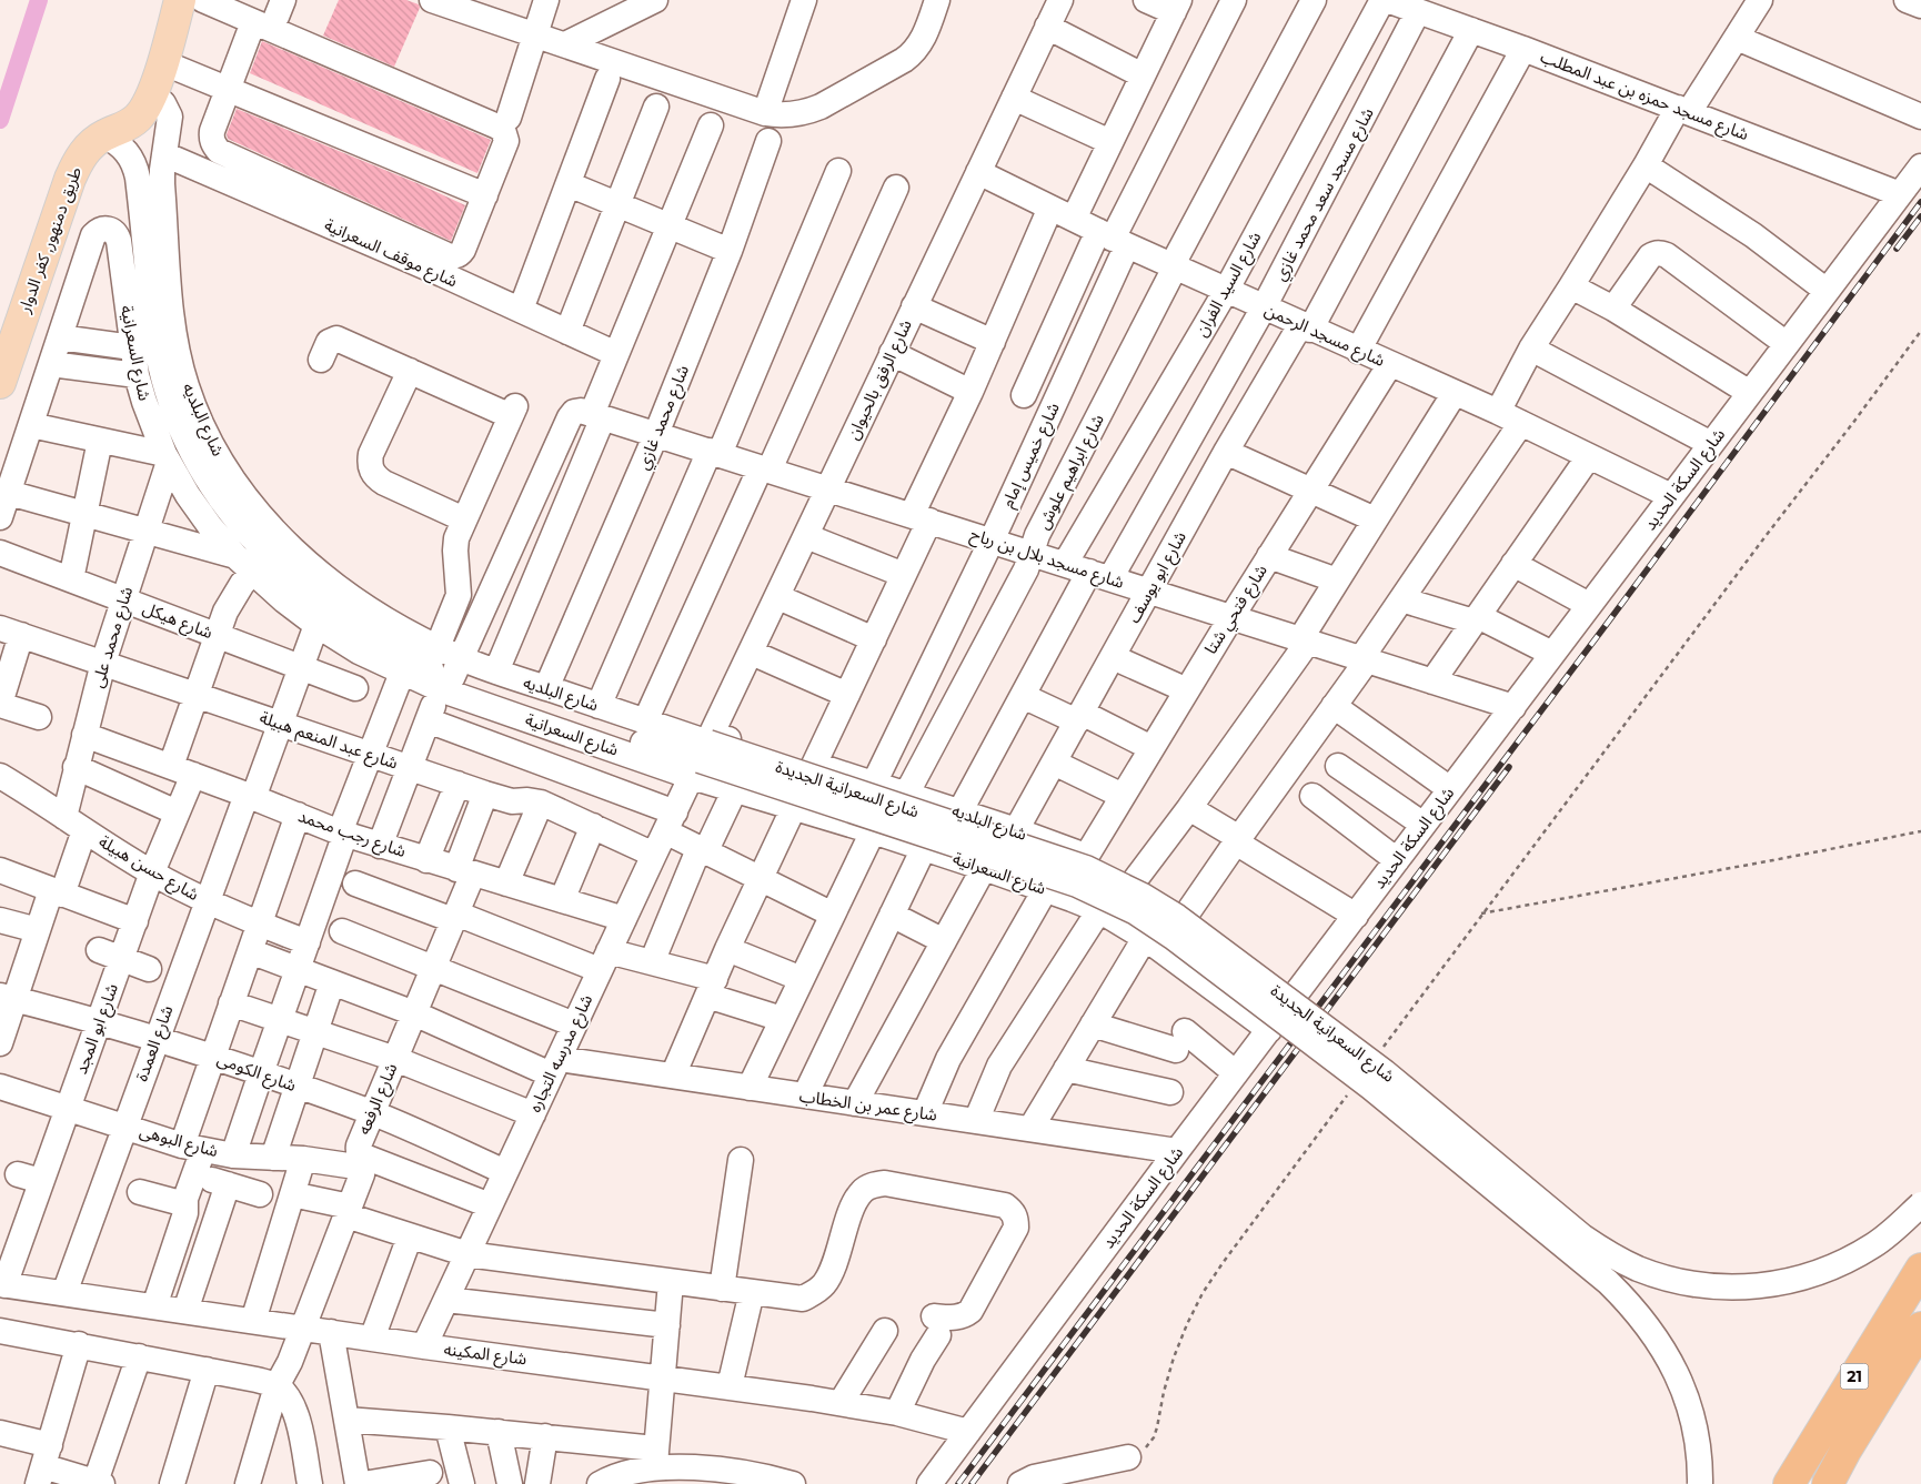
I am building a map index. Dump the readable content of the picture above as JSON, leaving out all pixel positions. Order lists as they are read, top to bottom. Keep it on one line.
{"streets":{"highway":["21"],"main road":["طريق دمنهور, كفر الدوار"],"street":["شارع مسجد حمزه بن عبد المطلب","شارع مسجد سعد محمد غازي","شارع موقف السعرانية","شارع السيد الفران","شارع مسجد الرحمن","شارع السعرانية","شارع الرفق بالحيوان","شارع محمد غازي","شارع البلديه","شارع خميس إمام","شارع ابراهيم علوش","شارع السكة الحديد","شارع مسجد بلال بن رباح","شارع ابو يوسف","شارع فتحي شتا","شارع هيكل","شارع محمد على","شارع عبد المنعم هبيلة","شارع السعرانية الجديدة","شارع رجب محمد","شارع حسن هبيلة","شارع ابو المجد","شارع العمدة","شارع مدرسه التجاره","شارع الكومى","شارع الرفعه","شارع عمر بن الخطاب","شارع البوهى","شارع المكينه"]},"crossings":[["شارع مسجد حمزه بن عبد المطلب","شارع مسجد سعد محمد غازي"],["شارع مسجد حمزه بن عبد المطلب","شارع السكة الحديد"],["شارع مسجد حمزه بن عبد المطلب","شارع ابو يوسف"],["شارع مسجد سعد محمد غازي","شارع مسجد الرحمن"],["شارع مسجد سعد محمد غازي","شارع البلديه"],["شارع مسجد سعد محمد غازي","شارع مسجد بلال بن رباح"],["طريق دمنهور, كفر الدوار","شارع البلديه"],["شارع موقف السعرانية","شارع البلديه"],["شارع السيد الفران","شارع مسجد الرحمن"],["شارع السيد الفران","شارع مسجد بلال بن رباح"],["شارع مسجد الرحمن","شارع الرفق بالحيوان"],["شارع مسجد الرحمن","شارع خميس إمام"],["شارع مسجد الرحمن","شارع ابراهيم علوش"],["شارع مسجد الرحمن","شارع السكة الحديد"],["شارع مسجد الرحمن","شارع ابو يوسف"],["شارع مسجد الرحمن","شارع فتحي شتا"],["شارع السعرانية","شارع الرفق بالحيوان"],["شارع السعرانية","شارع البلديه"],["شارع السعرانية","شارع السكة الحديد"],["شارع السعرانية","شارع محمد على"],["شارع السعرانية","شارع السعرانية الجديدة"],["شارع السعرانية","شارع ابو المجد"],["شارع السعرانية","شارع العمدة"],["شارع السعرانية","شارع مدرسه التجاره"],["شارع الرفق بالحيوان","شارع البلديه"],["شارع الرفق بالحيوان","شارع مسجد بلال بن رباح"],["شارع الرفق بالحيوان","شارع السعرانية الجديدة"],["شارع الرفق بالحيوان","شارع مدرسه التجاره"],["شارع محمد غازي","شارع البلديه"],["شارع محمد غازي","شارع مسجد بلال بن رباح"],["شارع البلديه","شارع خميس إمام"],["شارع البلديه","شارع ابراهيم علوش"],["شارع البلديه","شارع السكة الحديد"],["شارع البلديه","شارع ابو يوسف"],["شارع البلديه","شارع فتحي شتا"],["شارع البلديه","شارع السعرانية الجديدة"],["شارع البلديه","شارع ابو المجد"],["شارع البلديه","شارع مدرسه التجاره"],["شارع خميس إمام","شارع مسجد بلال بن رباح"],["شارع ابراهيم علوش","شارع مسجد بلال بن رباح"],["شارع السكة الحديد","شارع مسجد بلال بن رباح"],["شارع السكة الحديد","شارع عمر بن الخطاب"],["شارع السكة الحديد","شارع المكينه"],["شارع مسجد بلال بن رباح","شارع ابو يوسف"],["شارع مسجد بلال بن رباح","شارع فتحي شتا"],["شارع هيكل","شارع محمد على"],["شارع هيكل","شارع ابو المجد"],["شارع هيكل","شارع العمدة"],["شارع محمد على","شارع عبد المنعم هبيلة"],["شارع محمد على","شارع رجب محمد"],["شارع محمد على","شارع حسن هبيلة"],["شارع محمد على","شارع الكومى"],["شارع عبد المنعم هبيلة","شارع ابو المجد"],["شارع عبد المنعم هبيلة","شارع العمدة"],["شارع عبد المنعم هبيلة","شارع مدرسه التجاره"],["شارع عبد المنعم هبيلة","شارع الرفعه"],["شارع السعرانية الجديدة","شارع مدرسه التجاره"],["شارع رجب محمد","شارع ابو المجد"],["شارع رجب محمد","شارع العمدة"],["شارع رجب محمد","شارع مدرسه التجاره"],["شارع رجب محمد","شارع الرفعه"],["شارع حسن هبيلة","شارع ابو المجد"],["شارع حسن هبيلة","شارع العمدة"],["شارع ابو المجد","شارع الكومى"],["شارع ابو المجد","شارع البوهى"],["شارع ابو المجد","شارع المكينه"],["شارع العمدة","شارع الكومى"],["شارع العمدة","شارع البوهى"],["شارع العمدة","شارع المكينه"],["شارع مدرسه التجاره","شارع الكومى"],["شارع مدرسه التجاره","شارع عمر بن الخطاب"],["شارع مدرسه التجاره","شارع البوهى"],["شارع مدرسه التجاره","شارع المكينه"],["شارع الكومى","شارع الرفعه"],["شارع الرفعه","شارع عمر بن الخطاب"],["شارع الرفعه","شارع البوهى"],["شارع الرفعه","شارع المكينه"]]}
